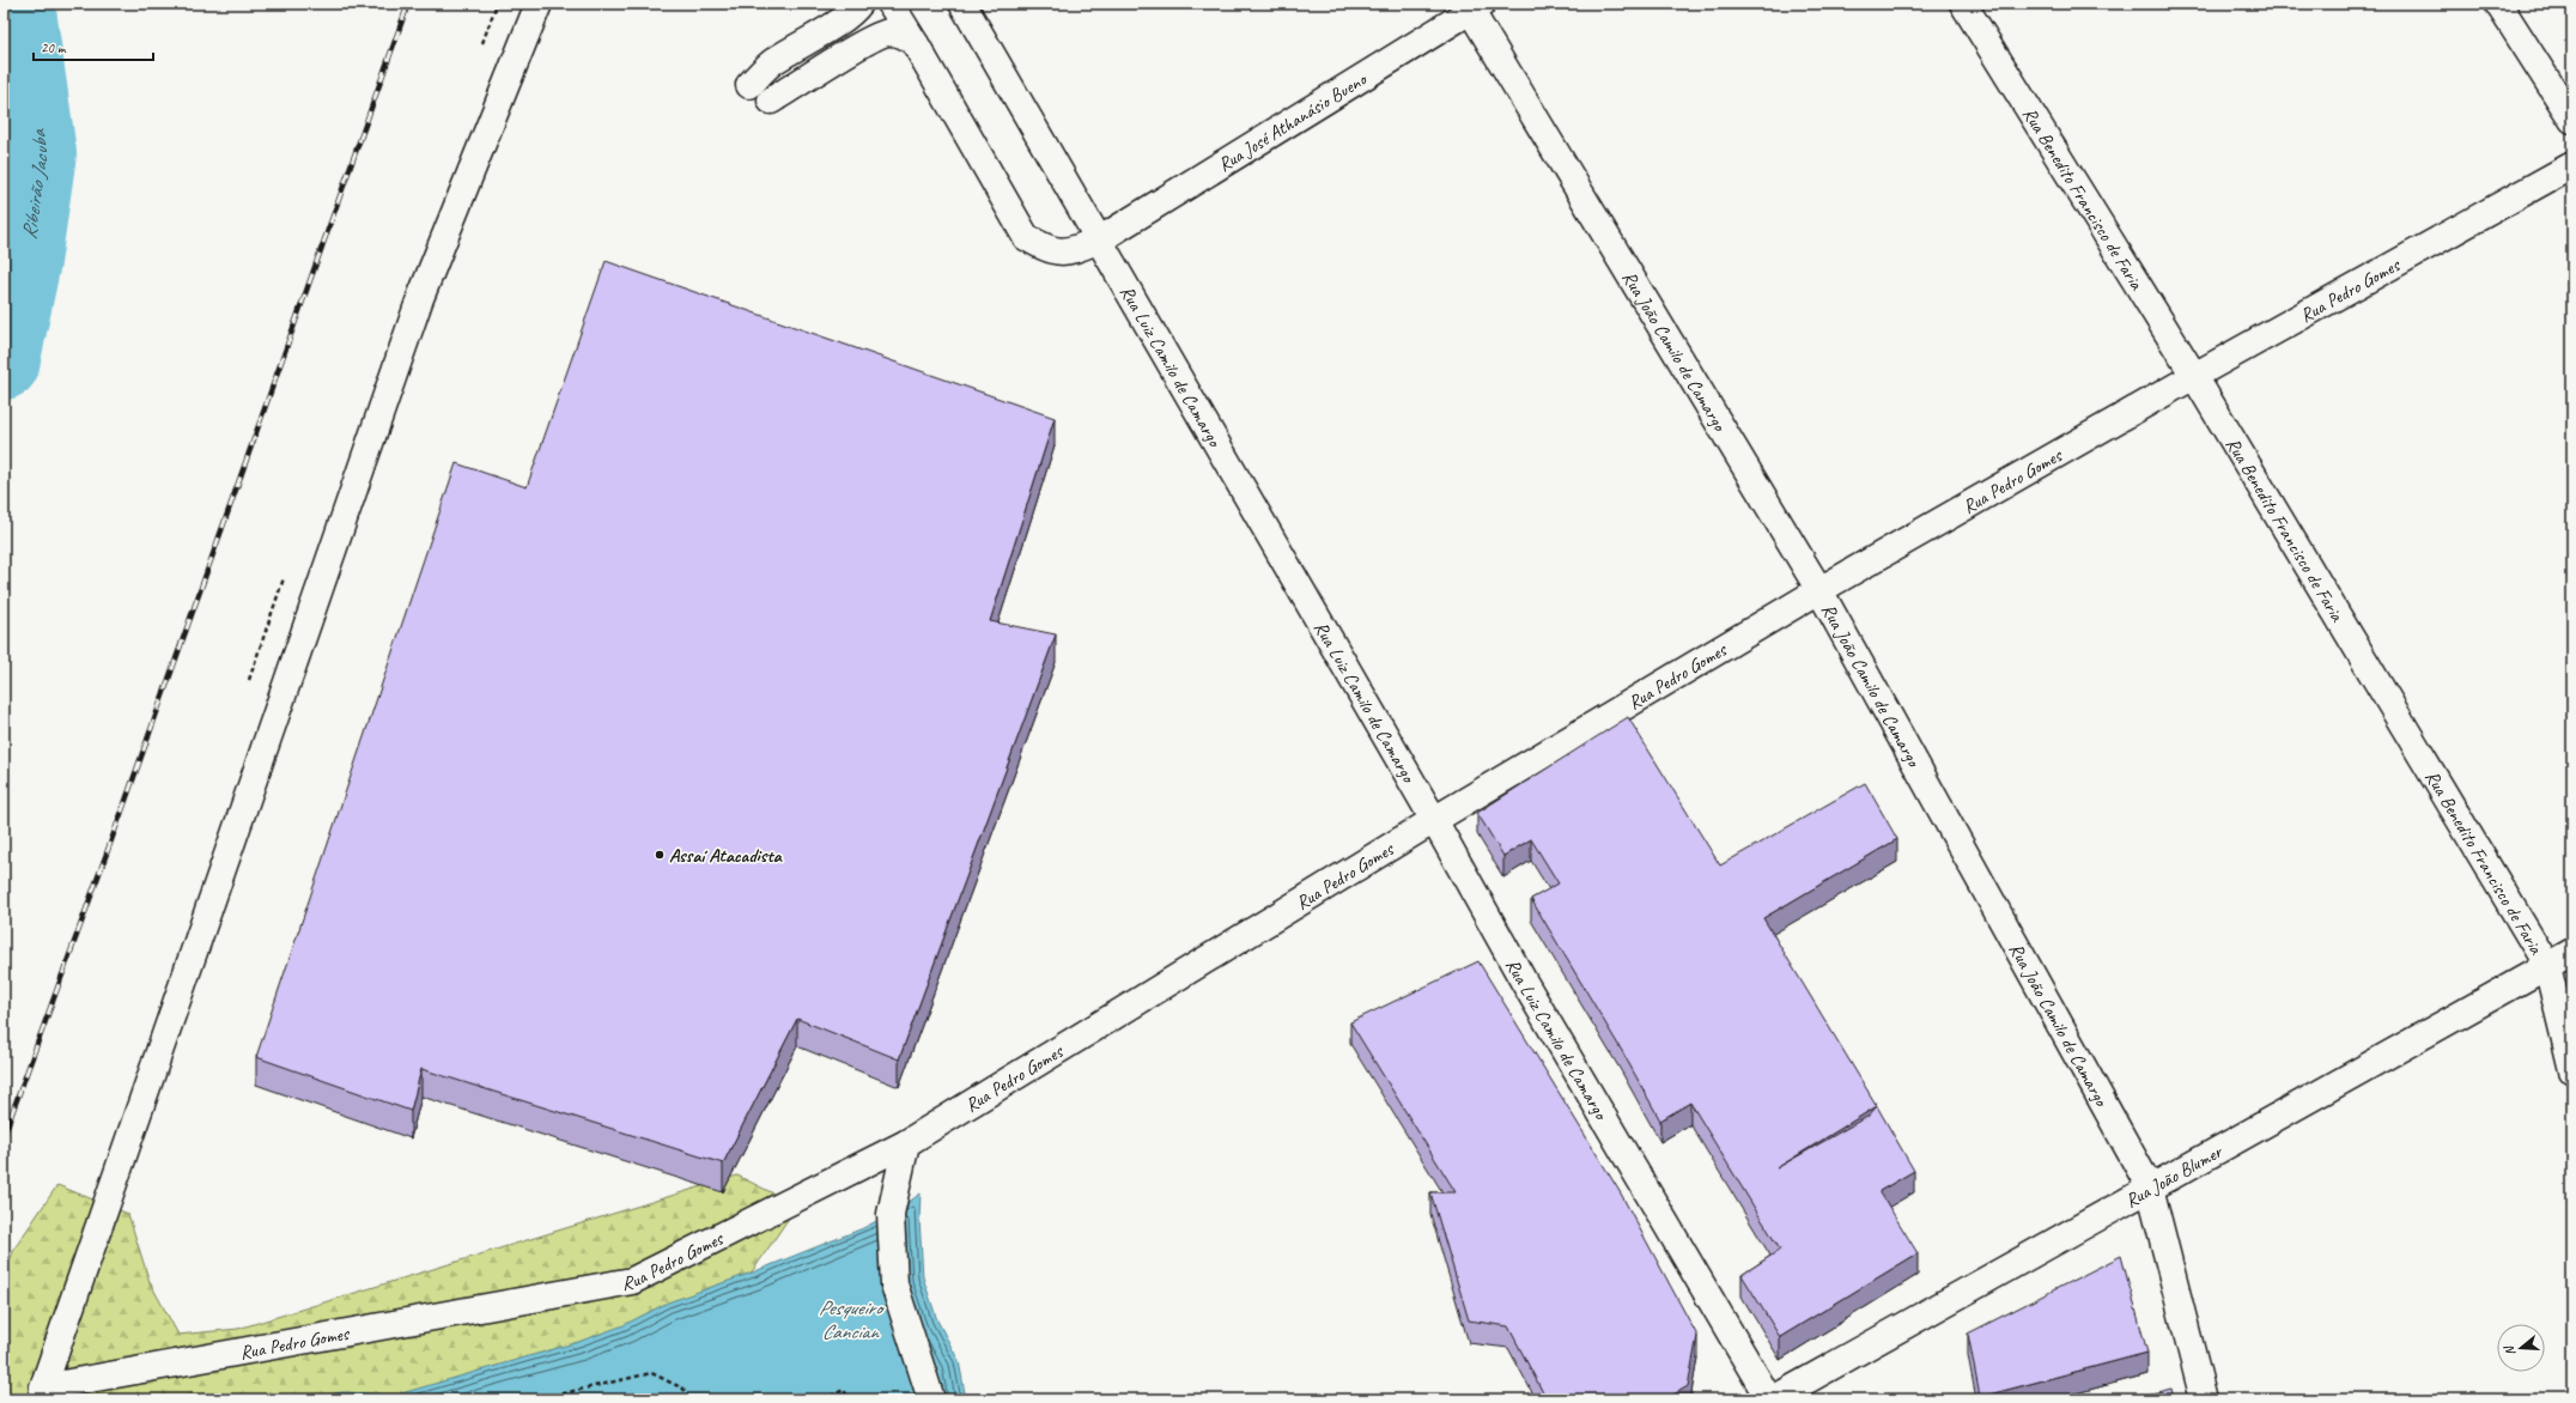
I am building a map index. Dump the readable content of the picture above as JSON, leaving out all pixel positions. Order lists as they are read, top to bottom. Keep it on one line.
{"streets":{"street":["Rua José Athanásio Bueno","Rua Benedito Francisco de Faria","Rua Pedro Gomes","Rua João Camilo de Camargo","Rua Luiz Camilo de Camargo","Rua João Blumer"]},"crossings":[["Rua José Athanásio Bueno","Rua João Camilo de Camargo"],["Rua José Athanásio Bueno","Rua Luiz Camilo de Camargo"],["Rua Benedito Francisco de Faria","Rua Pedro Gomes"],["Rua Benedito Francisco de Faria","Rua João Blumer"],["Rua Pedro Gomes","Rua João Camilo de Camargo"],["Rua Pedro Gomes","Rua Luiz Camilo de Camargo"],["Rua João Camilo de Camargo","Rua João Blumer"]],"water":["Ribeirão Jacuba","Pesqueiro Cancian"],"places":["Assaí Atacadista"],"scale_bar":"20 m","north":"left"}
